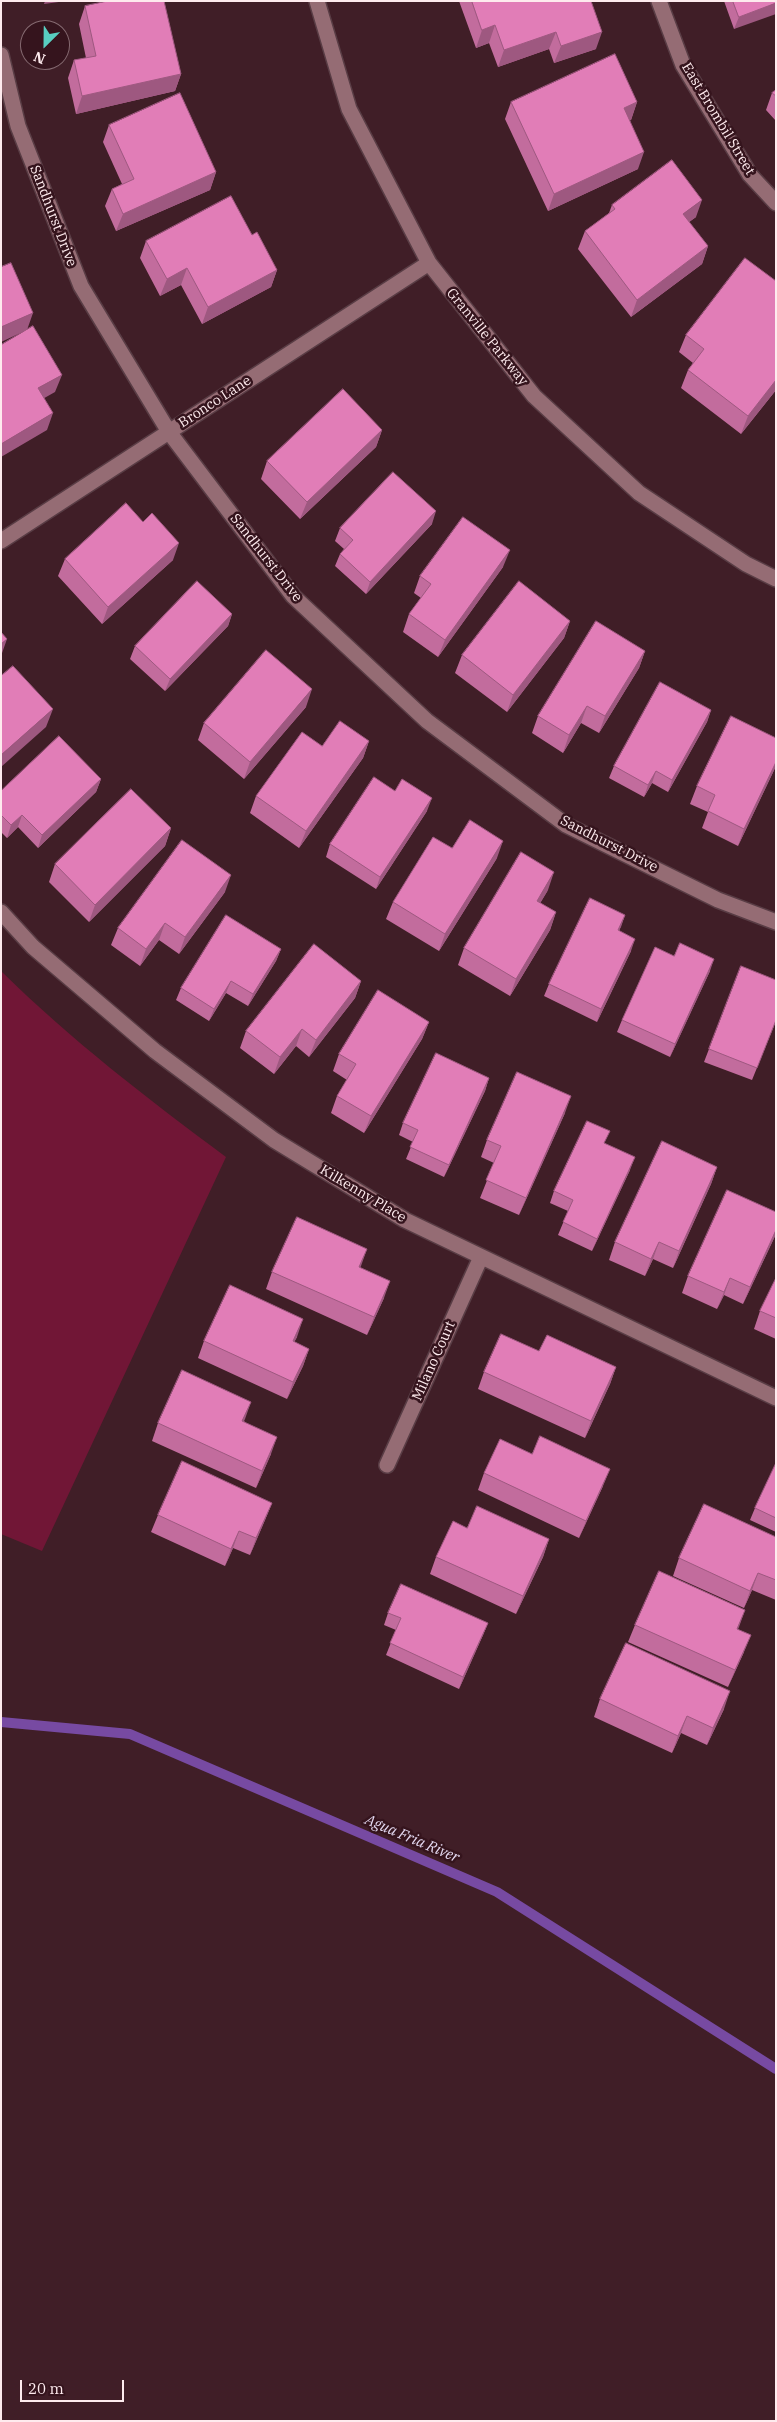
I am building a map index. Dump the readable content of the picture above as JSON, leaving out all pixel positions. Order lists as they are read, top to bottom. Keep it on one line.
{"streets":{"street":["East Brombil Street","Sandhurst Drive","Granville Parkway","Bronco Lane","Kilkenny Place","Milano Court"]},"crossings":[["Sandhurst Drive","Bronco Lane"],["Granville Parkway","Bronco Lane"],["Kilkenny Place","Milano Court"]],"water":["Agua Fria River"],"scale_bar":"20 m","north":"bottom left"}
